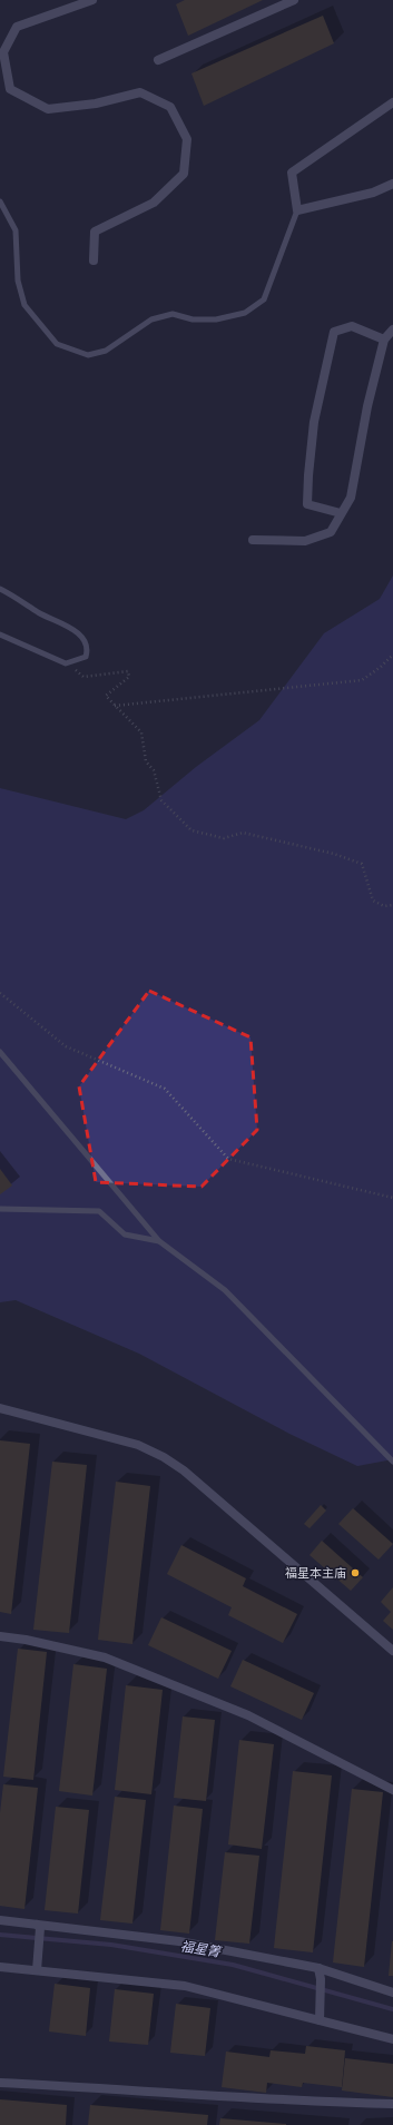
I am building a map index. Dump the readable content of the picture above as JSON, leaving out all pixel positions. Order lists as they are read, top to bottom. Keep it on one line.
{"water":["福星箐"],"places":["福星本主庙"]}
